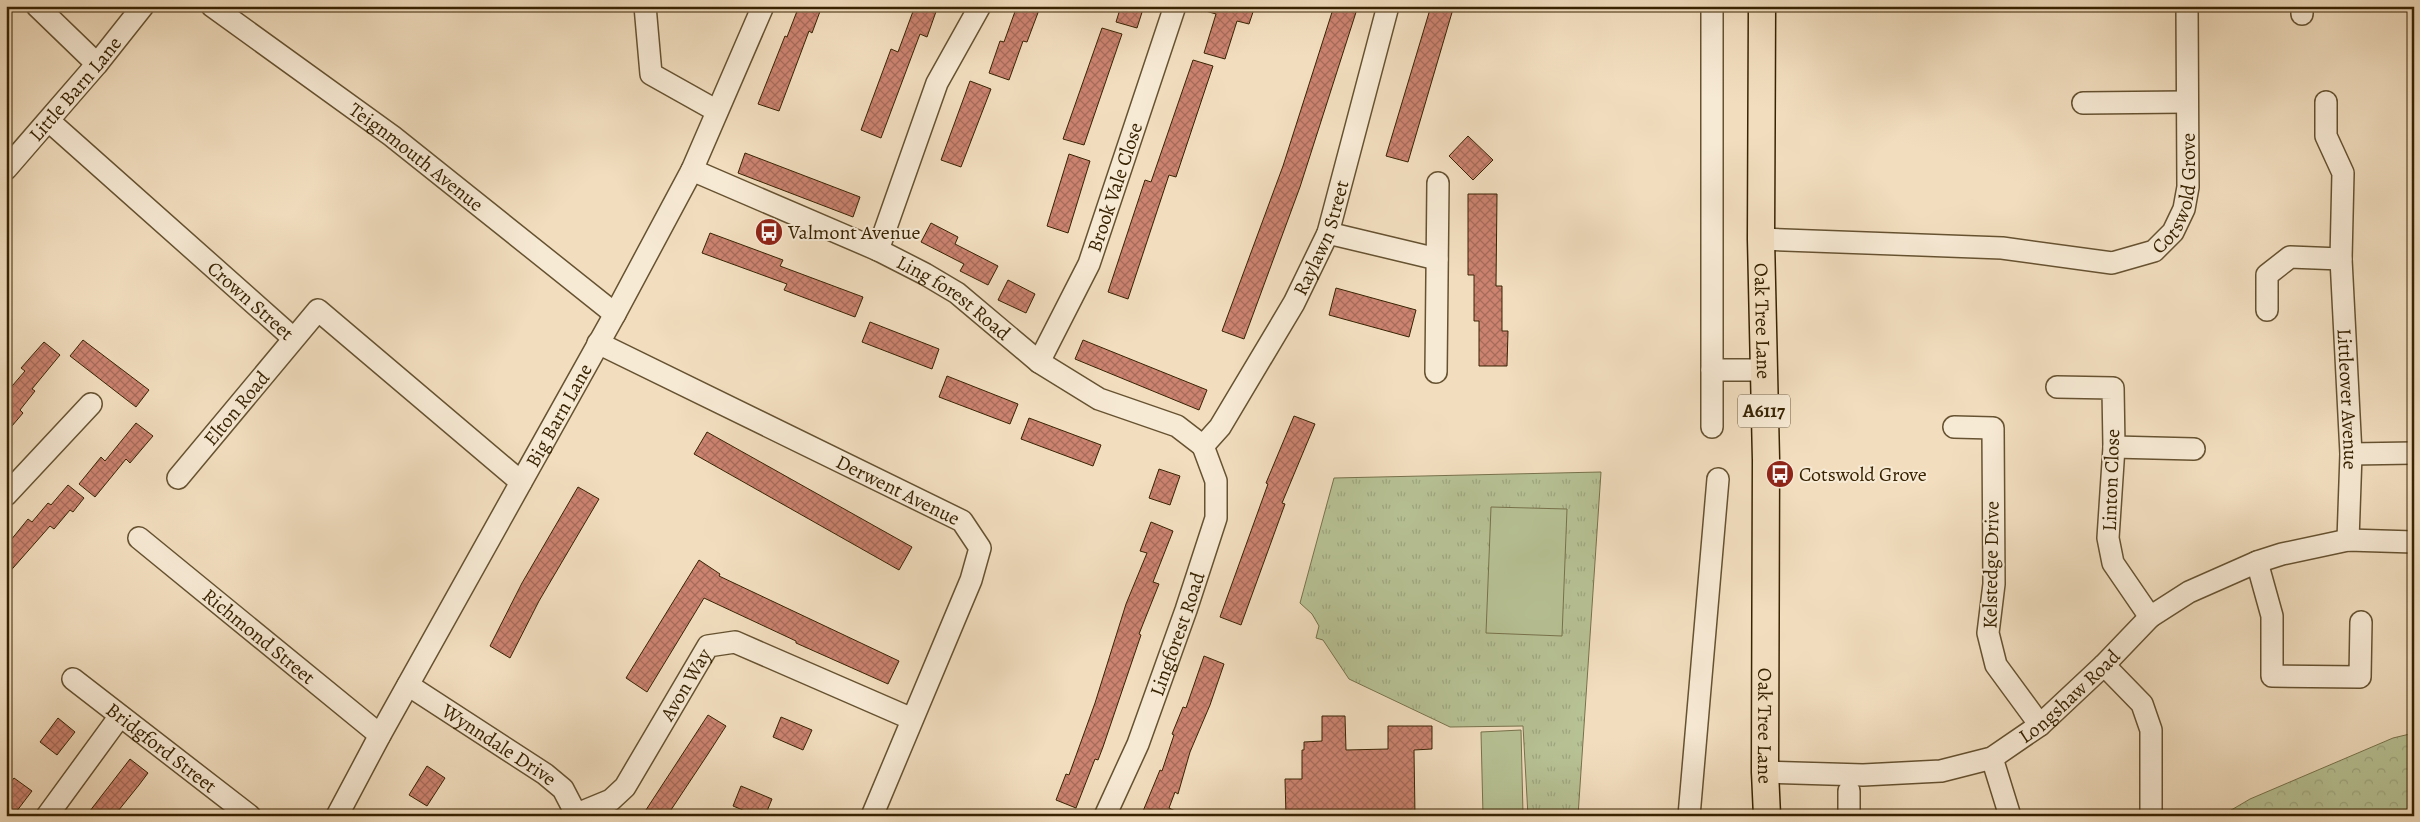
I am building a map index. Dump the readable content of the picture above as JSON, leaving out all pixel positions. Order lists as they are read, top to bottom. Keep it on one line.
{"streets":{"main road":["Oak Tree Lane","A6117"],"street":["Little Barn Lane","Teignmouth Avenue","Brook Vale Close","Cotswold Grove","Raylawn Street","Crown Street","Ling forest Road","Littleover Avenue","Elton Road","Big Barn Lane","Linton Close","Derwent Avenue","Kelstedge Drive","Lingforest Road","Richmond Street","Avon Way","Longshaw Road","Wynndale Drive","Bridgford Street"]},"crossings":[["Little Barn Lane","Crown Street"],["Teignmouth Avenue","Big Barn Lane"],["Brook Vale Close","Ling forest Road"],["Cotswold Grove","Oak Tree Lane"],["Raylawn Street","Ling forest Road"],["Raylawn Street","Lingforest Road"],["Crown Street","Elton Road"],["Crown Street","Big Barn Lane"],["Ling forest Road","Big Barn Lane"],["Ling forest Road","Lingforest Road"],["Oak Tree Lane","Longshaw Road"],["Littleover Avenue","Longshaw Road"],["Big Barn Lane","Derwent Avenue"],["Big Barn Lane","Richmond Street"],["Big Barn Lane","Wynndale Drive"],["Linton Close","Longshaw Road"],["Derwent Avenue","Avon Way"],["Kelstedge Drive","Longshaw Road"],["Avon Way","Wynndale Drive"]],"places":{"bus stop":["Valmont Avenue","Cotswold Grove"]}}
